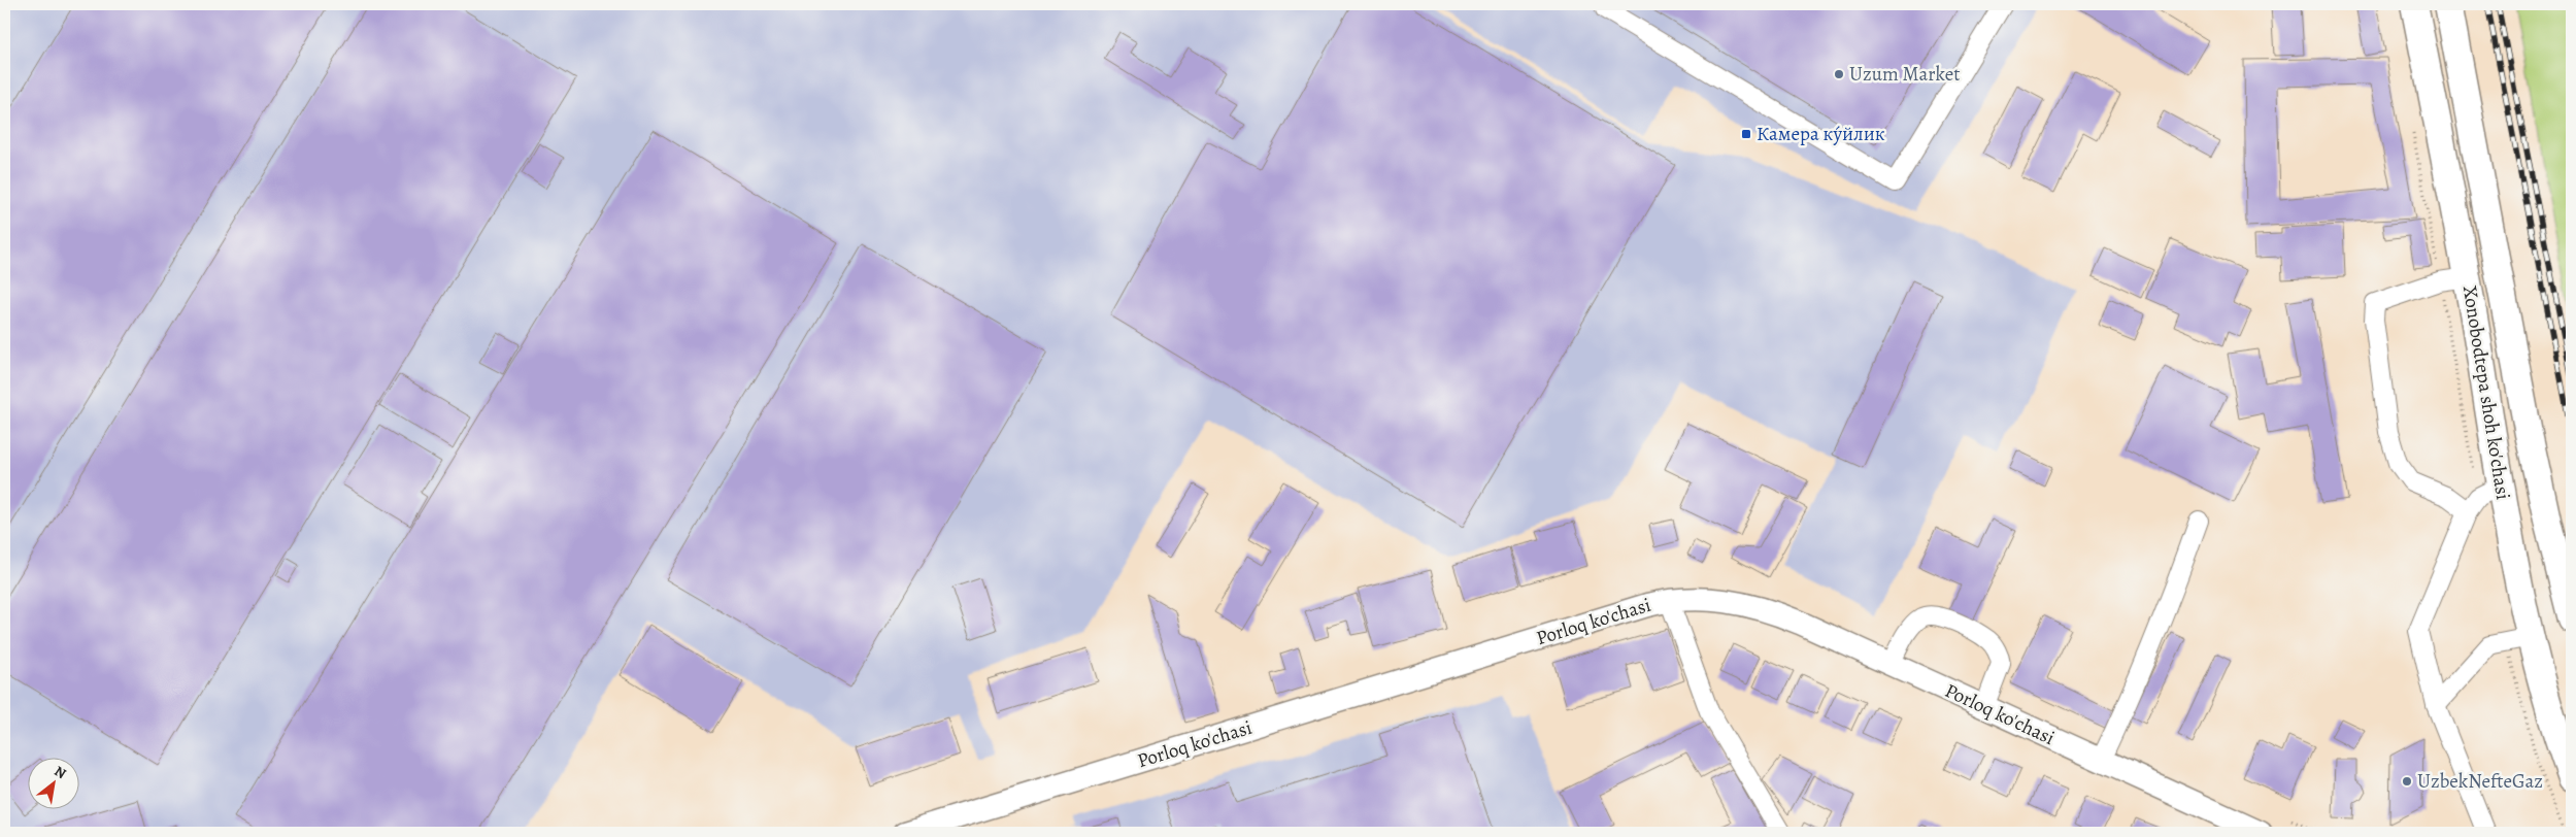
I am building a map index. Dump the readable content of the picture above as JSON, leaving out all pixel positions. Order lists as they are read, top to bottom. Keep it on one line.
{"streets":{"highway":["Xonobodtepa shoh ko'chasi"],"main road":["Porloq ko'chasi"]},"places":{"other":["Uzum Market","UzbekNefteGaz"],"transit":["Камера ку́йлик"]},"north":"top right"}
